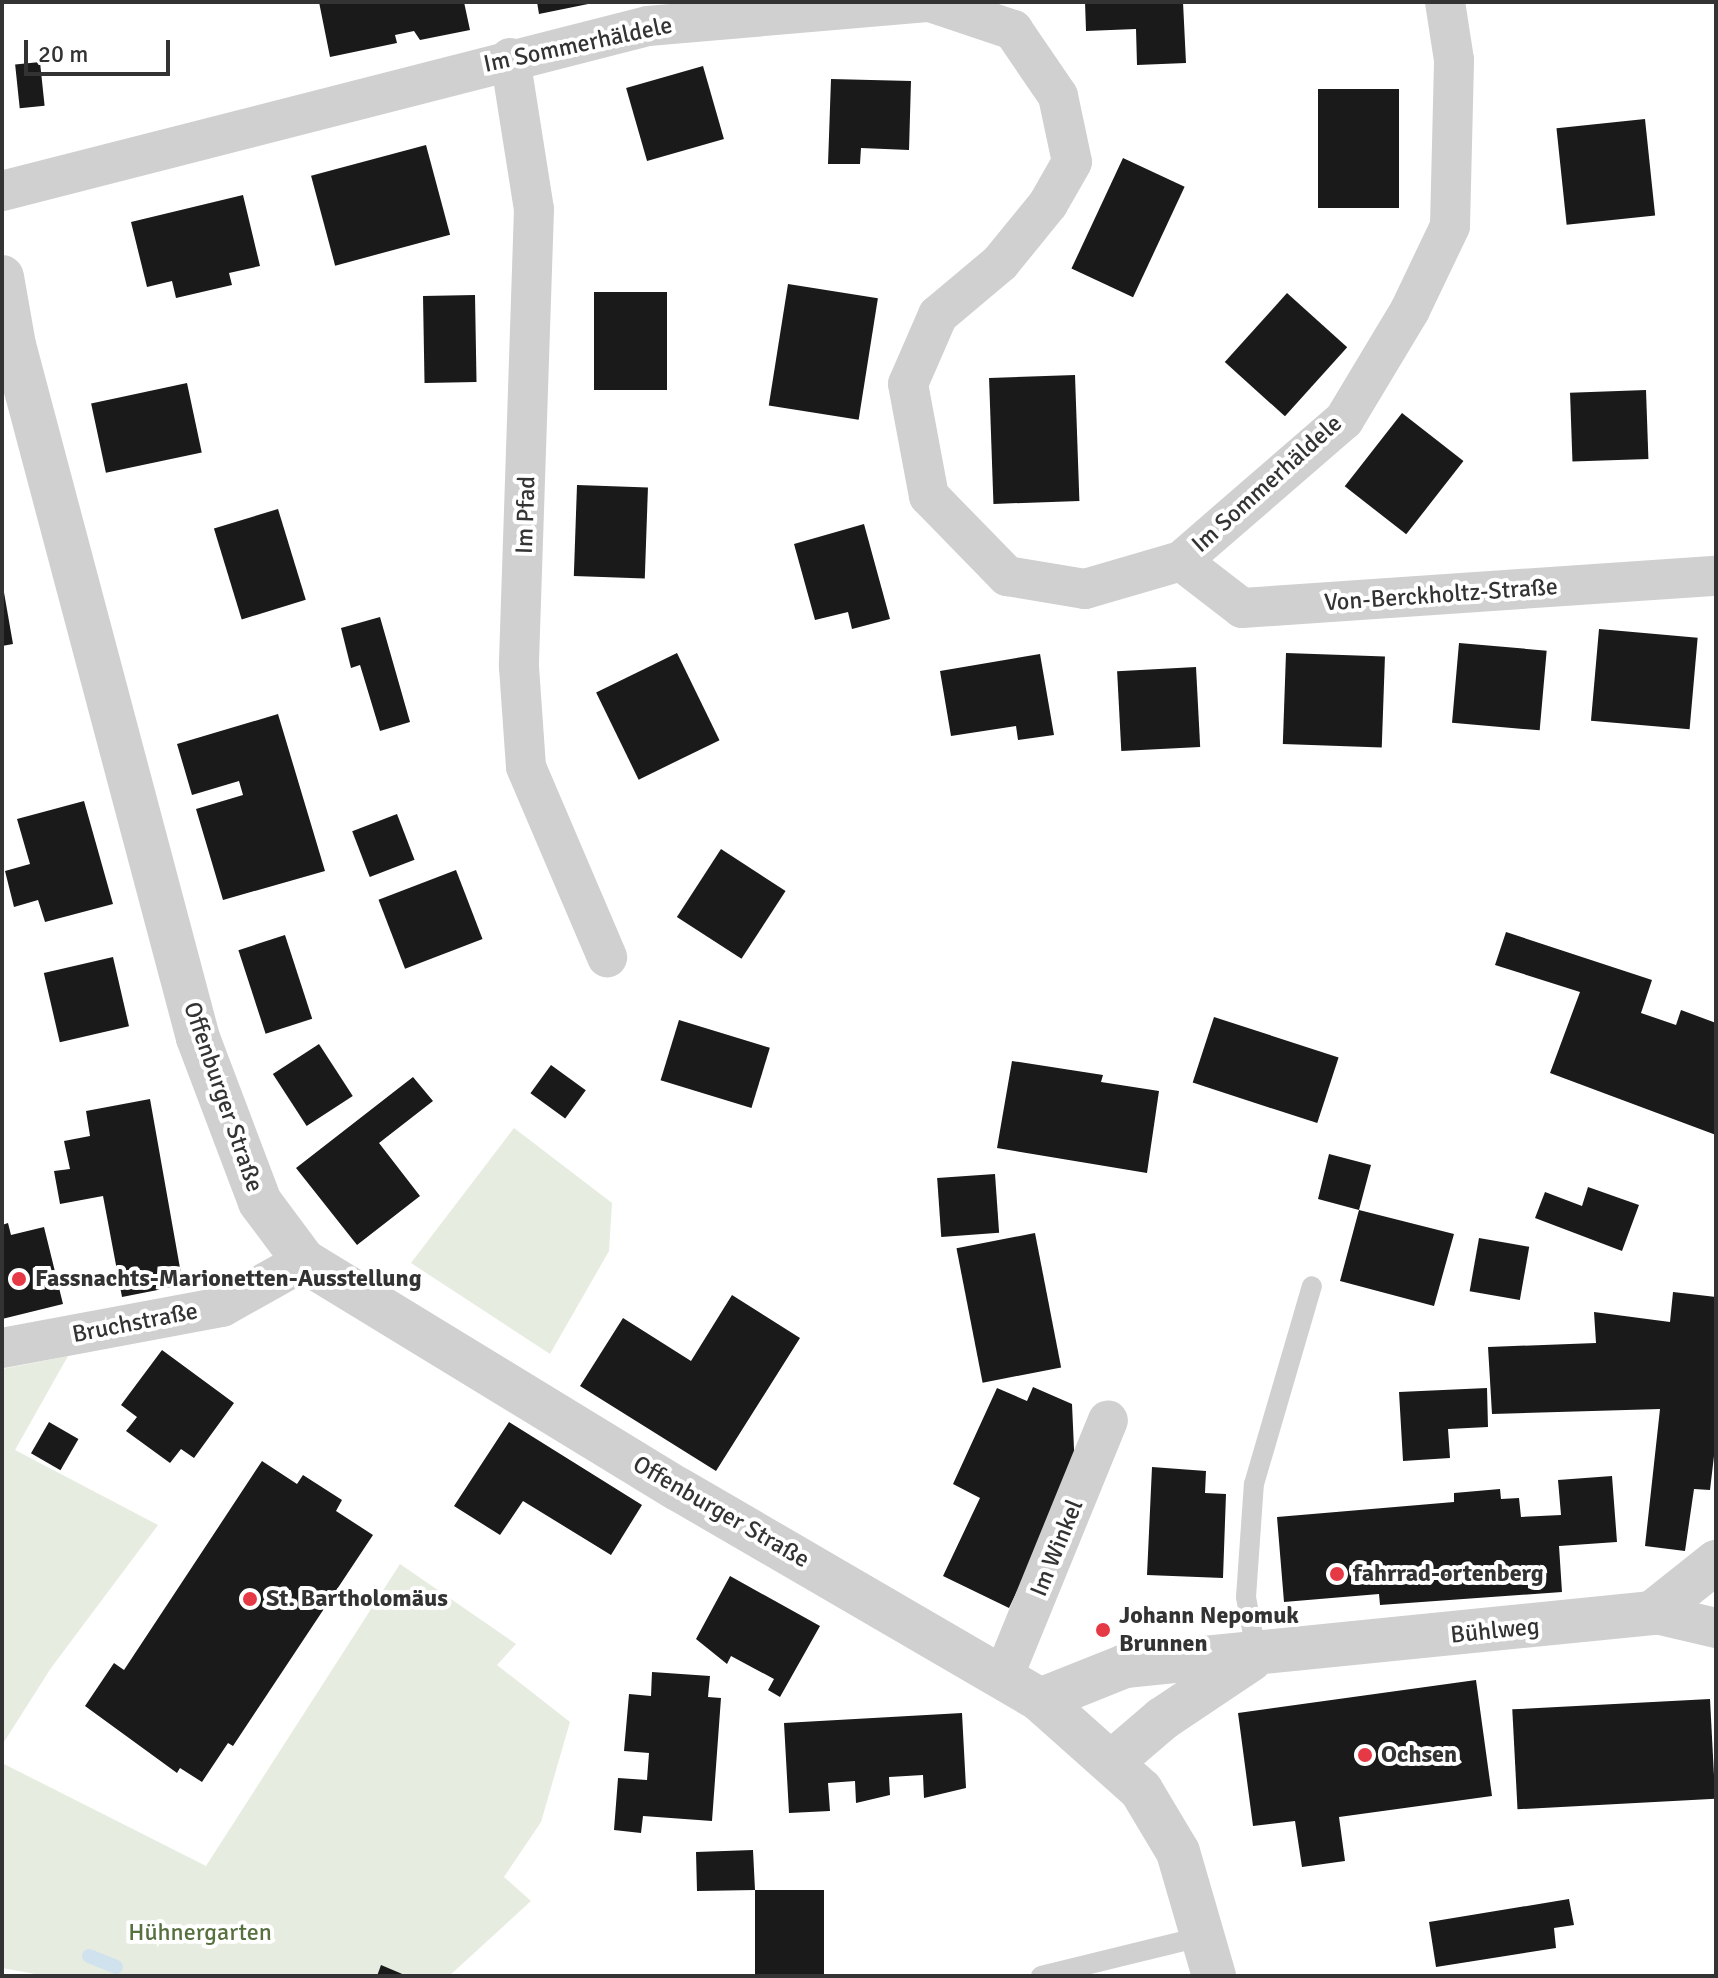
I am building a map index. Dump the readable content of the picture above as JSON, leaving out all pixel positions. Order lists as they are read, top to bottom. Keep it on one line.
{"streets":{"street":["Im Sommerhäldele","Im Pfad","Von-Berckholtz-Straße","Offenburger Straße","Bruchstraße","Im Winkel","Bühlweg"]},"crossings":[["Im Sommerhäldele","Im Pfad"],["Im Sommerhäldele","Von-Berckholtz-Straße"],["Offenburger Straße","Bruchstraße"],["Offenburger Straße","Im Winkel"],["Offenburger Straße","Bühlweg"]],"parks":["Hühnergarten"],"places":["Fassnachts-Marionetten-Ausstellung","fahrrad-ortenberg","St. Bartholomäus","Johann Nepomuk Brunnen","Ochsen"],"scale_bar":"20 m"}
